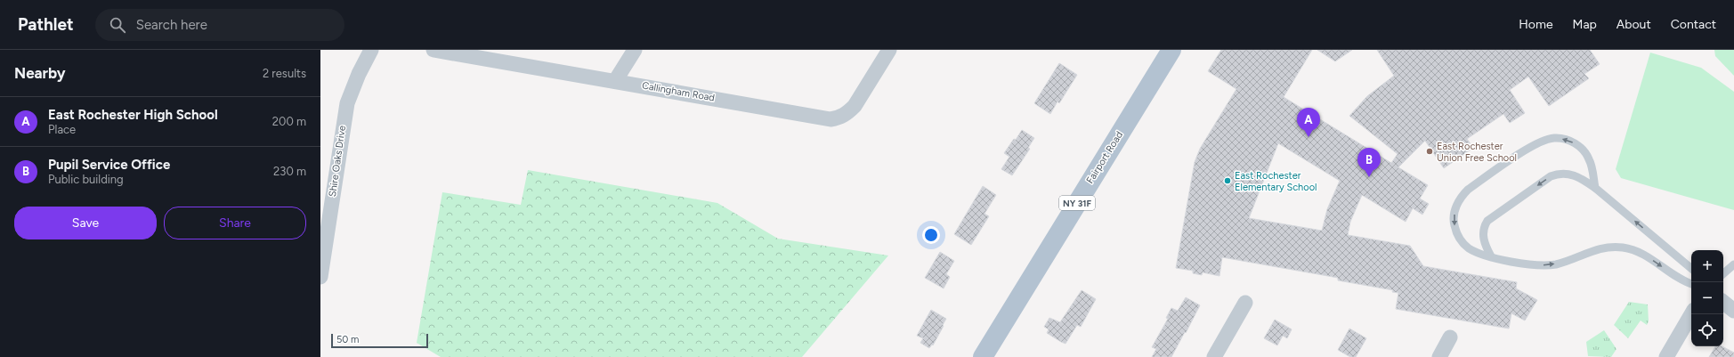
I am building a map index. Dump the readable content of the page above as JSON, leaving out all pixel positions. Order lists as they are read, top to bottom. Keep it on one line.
{"streets":{"main road":["Fairport Road","NY 31F"],"street":["Callingham Road","Shire Oaks Drive"]},"places":["East Rochester Union Free School","East Rochester Elementary School"],"scale_bar":"50 m","page":{"header":"Pathlet","search":"Search here","nav":["Home","Map","About","Contact"],"heading":["Nearby","2 results"],"list":[{"mark":"A","name":"East Rochester High School","note":"Place","value":"200 m"},{"mark":"B","name":"Pupil Service Office","note":"Public building","value":"230 m"}],"pins":["A","B"],"buttons":["Save","Share"],"map_buttons":["+","−"],"scale":"50 m"}}
